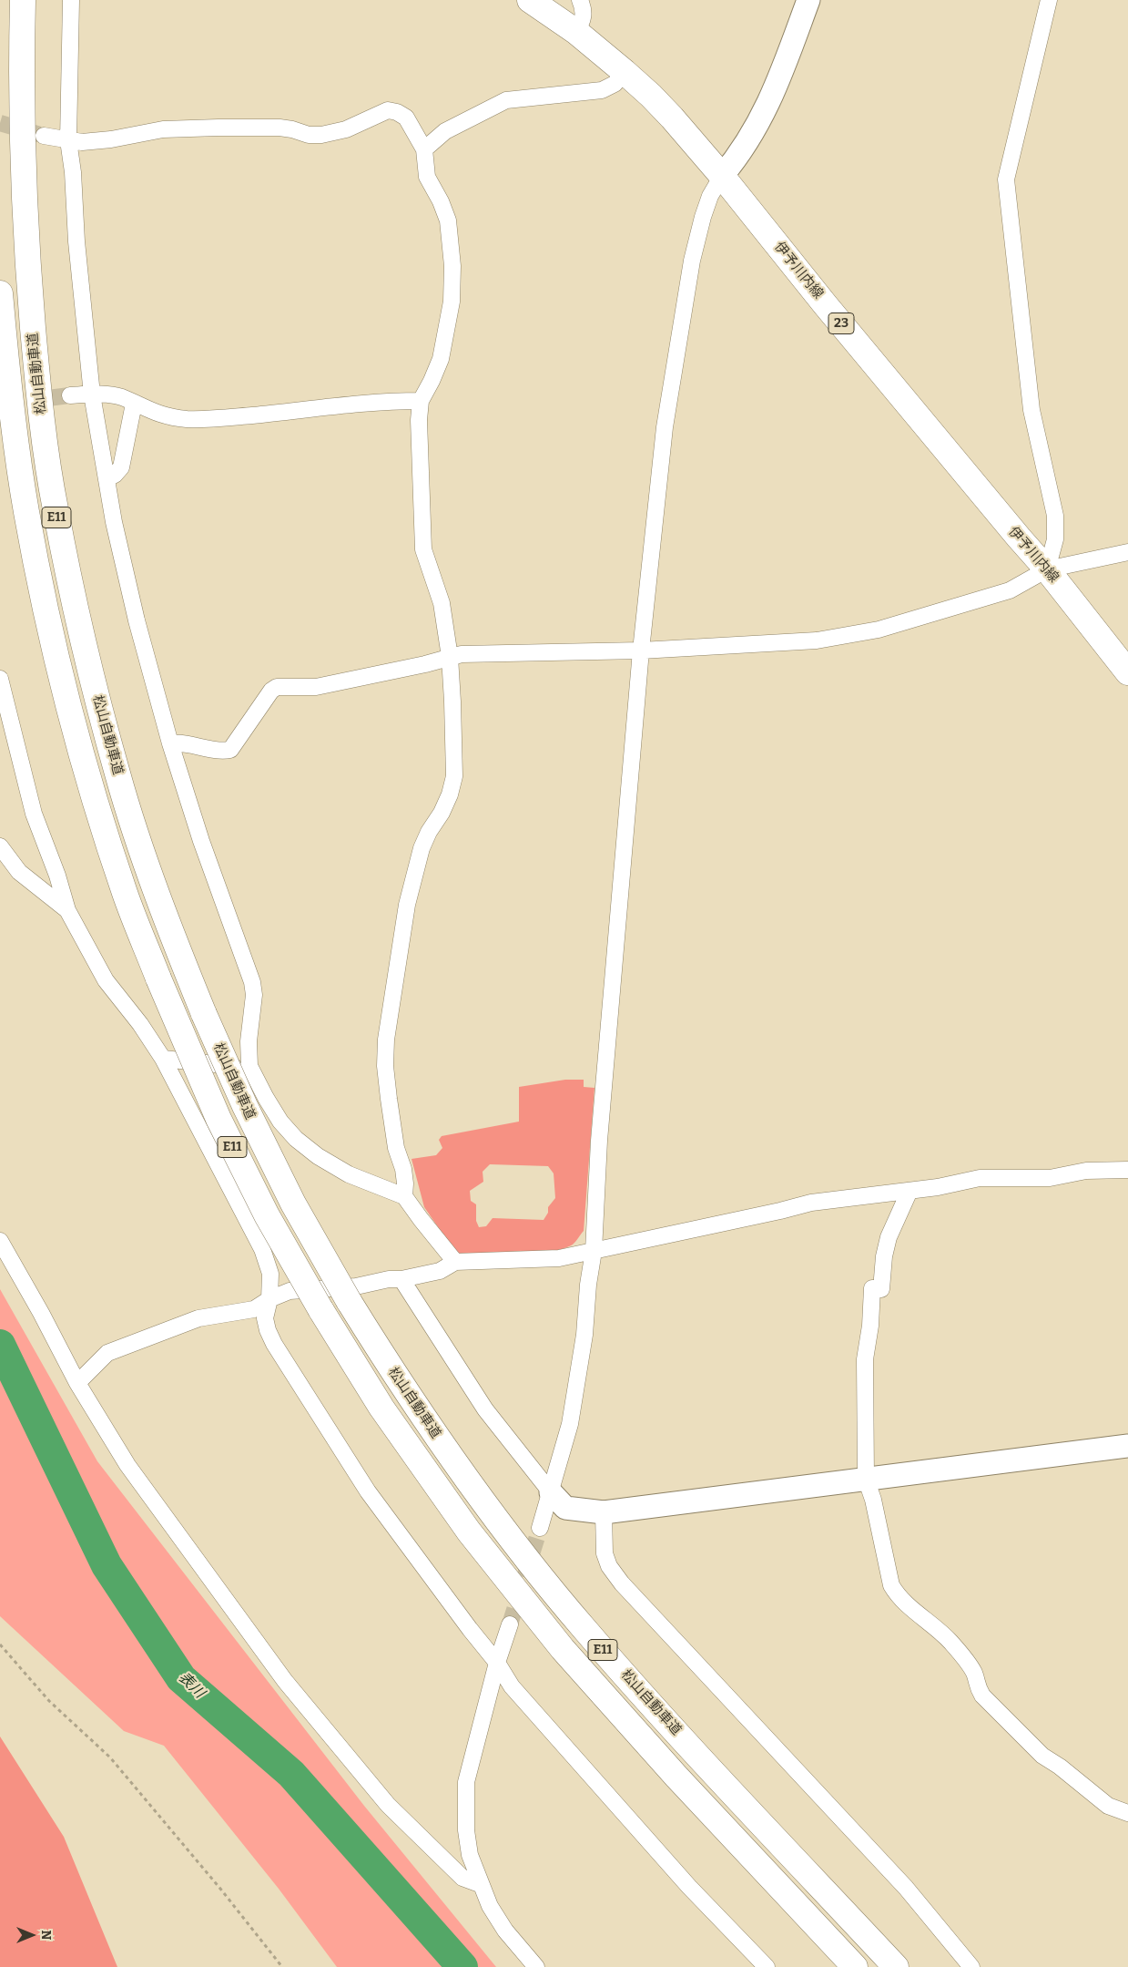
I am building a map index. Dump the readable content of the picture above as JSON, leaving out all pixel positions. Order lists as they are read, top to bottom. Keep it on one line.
{"streets":{"main road":["伊予川内線","23","松山自動車道","E11"]},"water":["表川"],"north":"right"}
